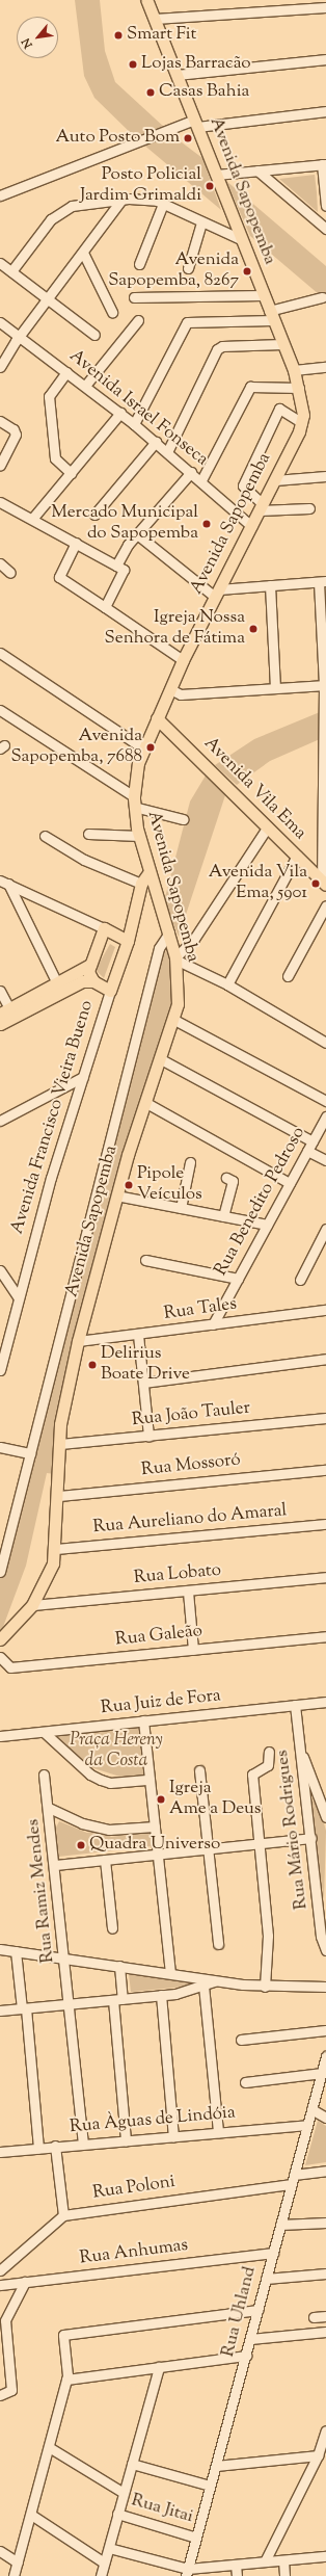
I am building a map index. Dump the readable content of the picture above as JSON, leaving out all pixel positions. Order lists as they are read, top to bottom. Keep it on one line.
{"streets":{"main road":["Avenida Sapopemba","Avenida Vila Ema","Avenida Francisco Vieira Bueno"],"street":["Avenida Israel Fonseca","Rua Benedito Pedroso","Rua Tales","Rua João Tauler","Rua Mossoró","Rua Aureliano do Amaral","Rua Lobato","Rua Galeão","Rua Juiz de Fora","Rua Mário Rodrigues","Rua Ramiz Mendes","Rua Àguas de Lindóia","Rua Poloni","Rua Anhumas","Rua Uhland","Rua Jitai"]},"crossings":[["Avenida Sapopemba","Avenida Israel Fonseca"],["Avenida Sapopemba","Avenida Vila Ema"],["Avenida Sapopemba","Avenida Francisco Vieira Bueno"],["Avenida Sapopemba","Rua Tales"],["Avenida Sapopemba","Rua João Tauler"],["Avenida Sapopemba","Rua Mossoró"],["Avenida Sapopemba","Rua Aureliano do Amaral"],["Avenida Sapopemba","Rua Lobato"],["Rua Benedito Pedroso","Rua Tales"],["Rua Juiz de Fora","Rua Mário Rodrigues"],["Rua Ramiz Mendes","Rua Àguas de Lindóia"],["Rua Àguas de Lindóia","Rua Uhland"],["Rua Poloni","Rua Uhland"],["Rua Anhumas","Rua Uhland"],["Rua Uhland","Rua Jitai"]],"parks":["Praça Hereny da Costa"],"places":["Smart Fit","Lojas Barracão","Casas Bahia","Auto Posto Bom","Posto Policial Jardim Grimaldi","Avenida Sapopemba, 8267","Mercado Municipal do Sapopemba","Igreja Nossa Senhora de Fátima","Avenida Sapopemba, 7688","Avenida Vila Ema, 5901","Pipole Veículos","Delirius Boate Drive","Igreja Ame a Deus","Quadra Universo"],"north":"bottom left"}
